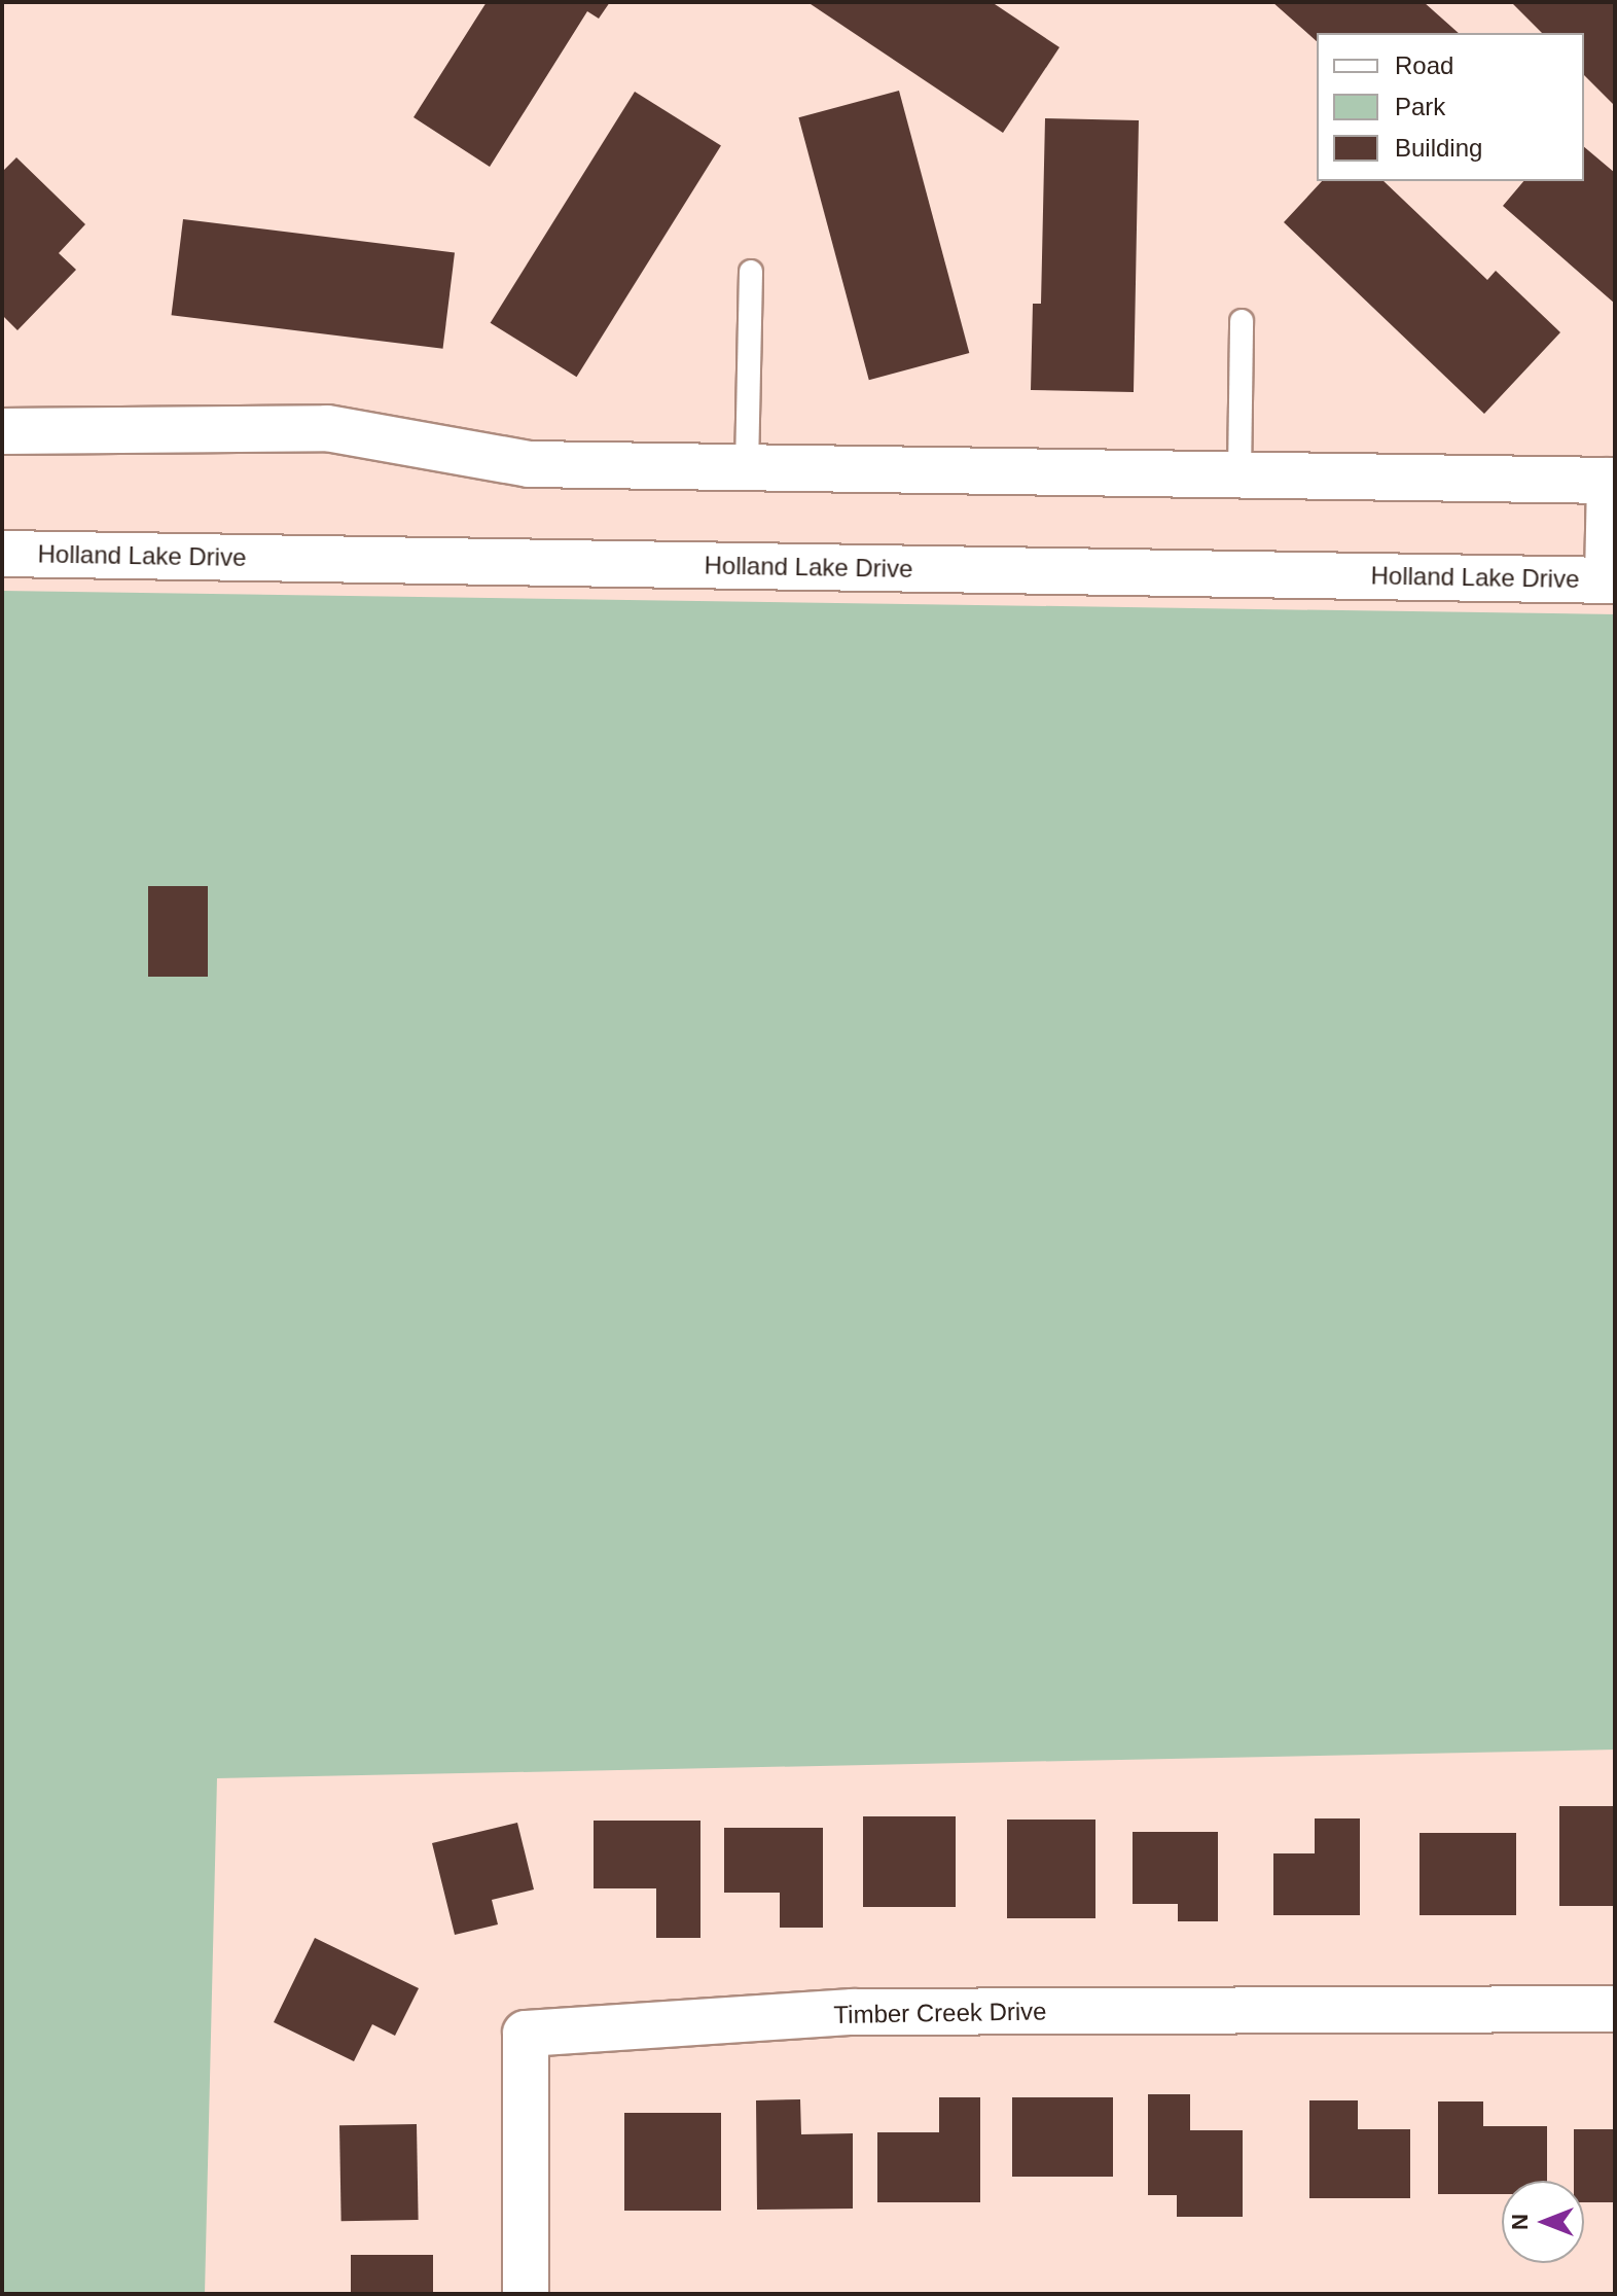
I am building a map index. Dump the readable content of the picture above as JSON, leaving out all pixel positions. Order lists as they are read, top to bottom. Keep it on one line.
{"streets":{"street":["Holland Lake Drive","Timber Creek Drive"]},"legend":["Road","Park","Building"],"north":"left"}
